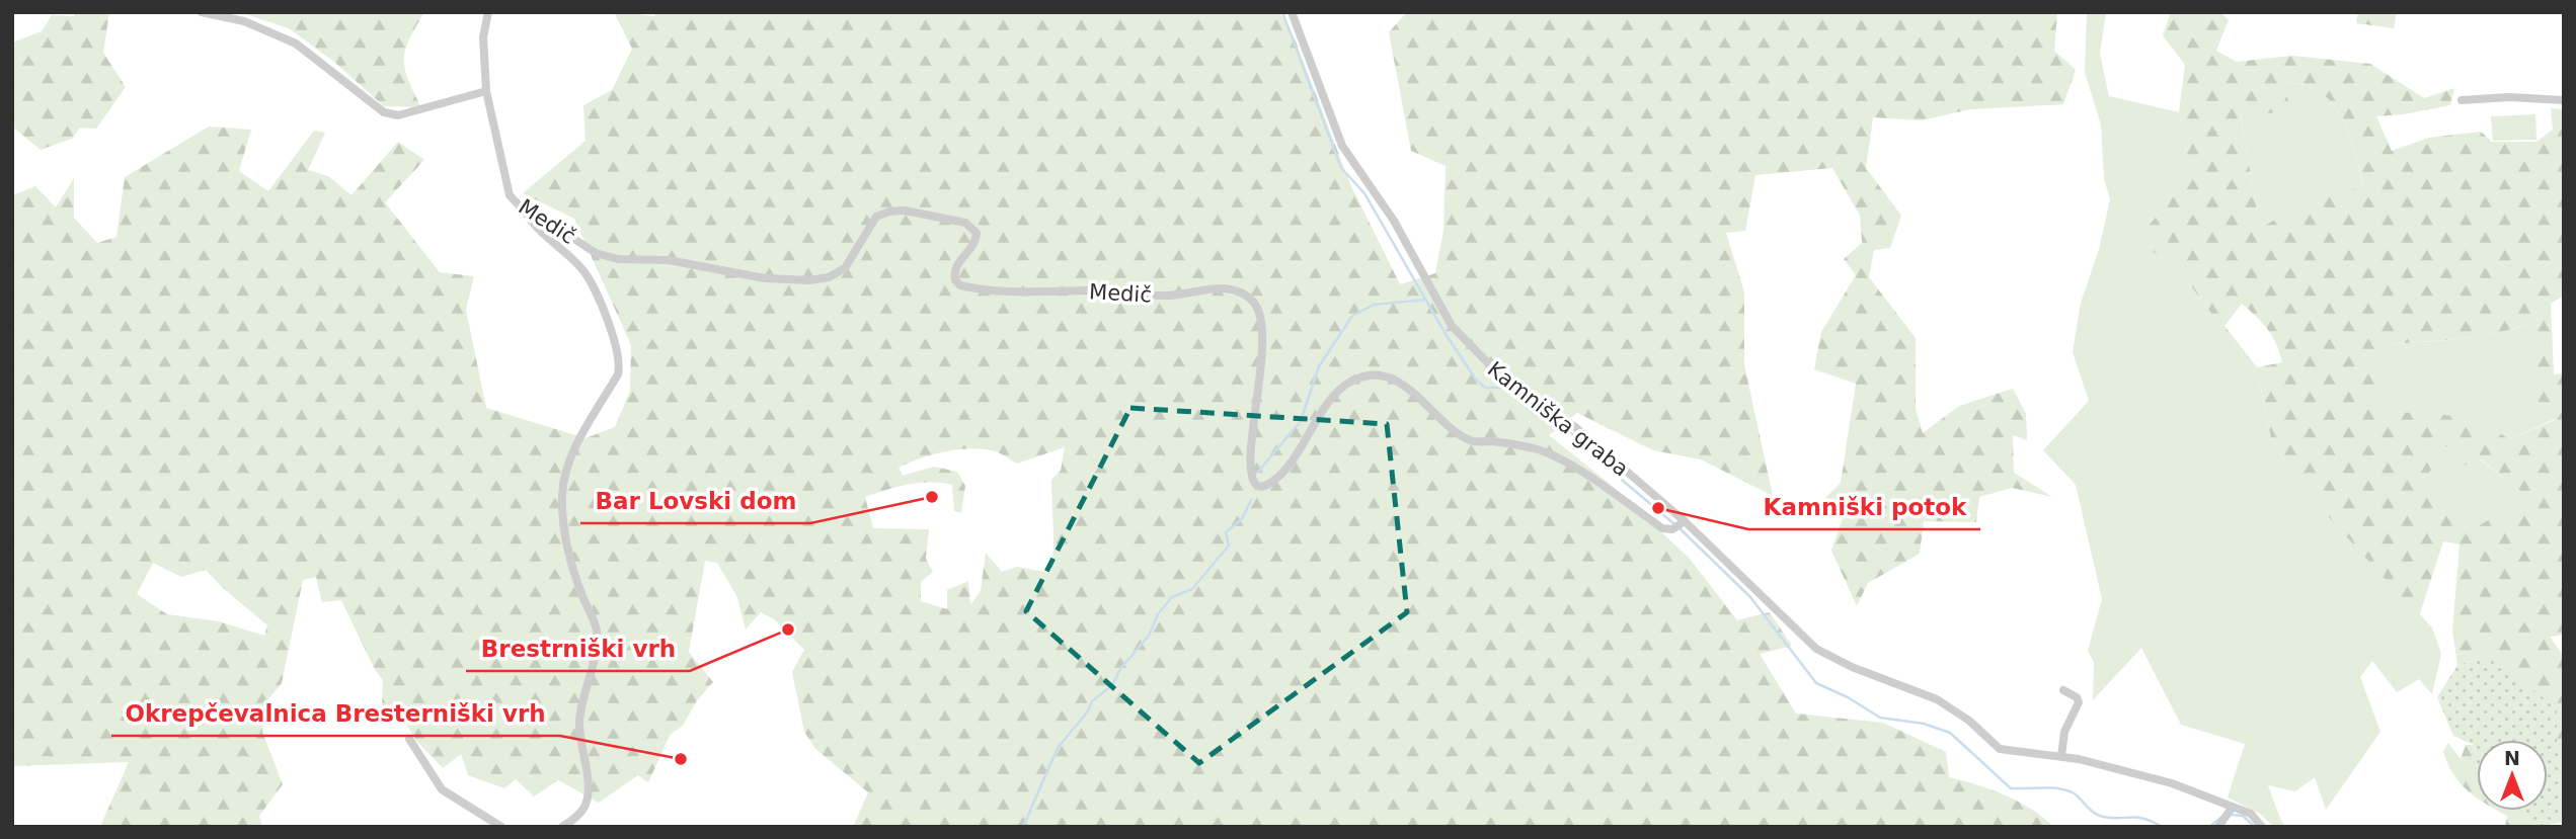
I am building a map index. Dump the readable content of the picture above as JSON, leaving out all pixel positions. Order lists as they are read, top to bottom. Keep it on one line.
{"streets":{"street":["Medič","Kamniška graba"]},"crossings":[["Medič","Kamniška graba"]],"places":["Bar Lovski dom","Kamniški potok","Brestrniški vrh","Okrepčevalnica Bresterniški vrh"],"north":"top"}
